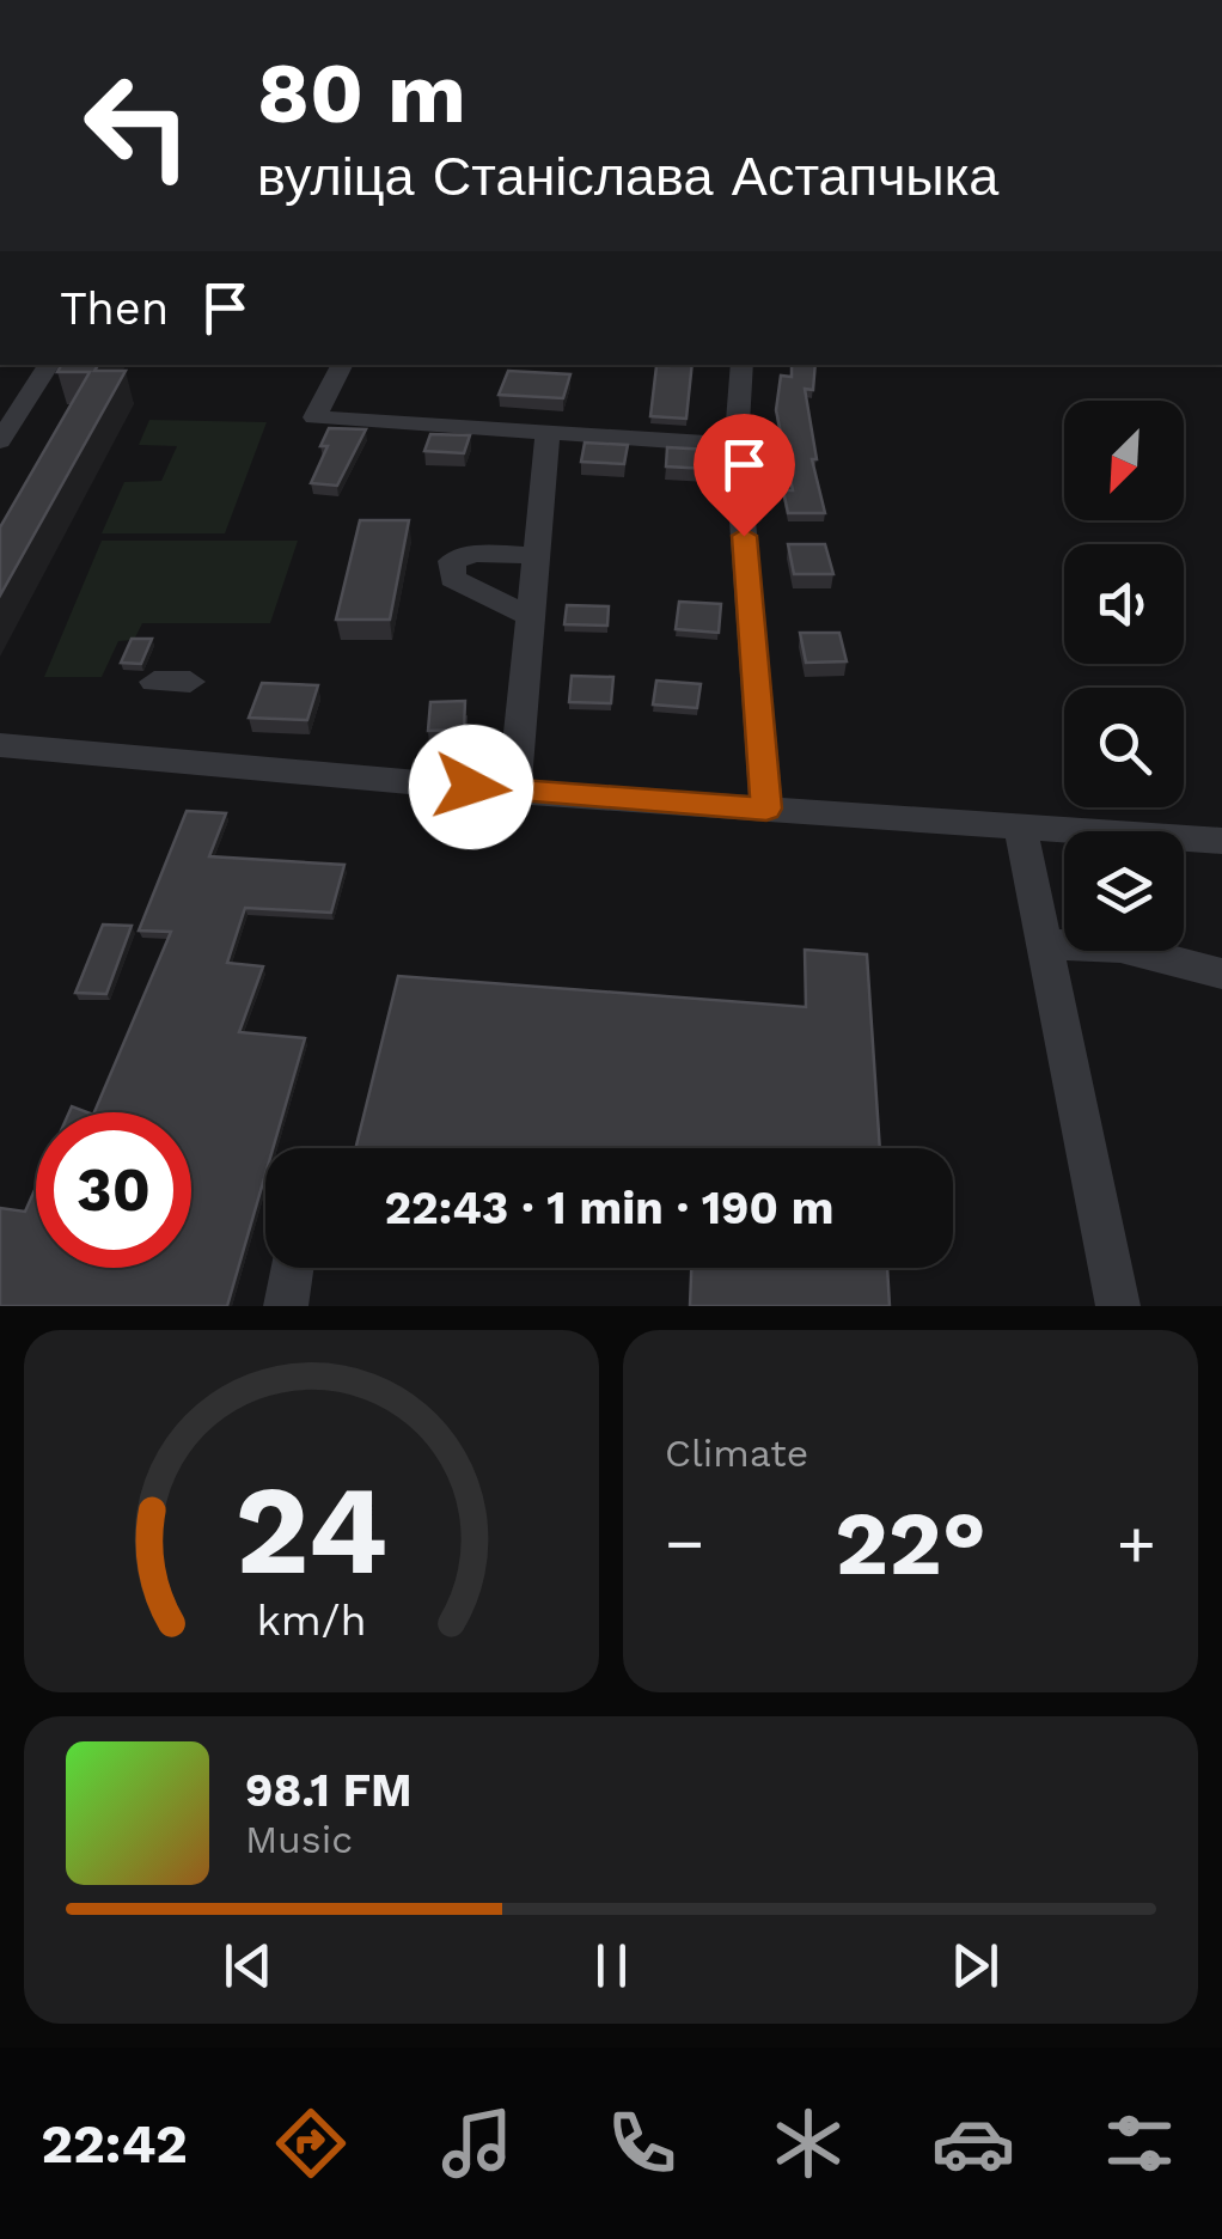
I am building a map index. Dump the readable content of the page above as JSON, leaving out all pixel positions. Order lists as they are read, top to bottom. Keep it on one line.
{"north":"bottom left","page":{"turn":["80 m","вуліца Станіслава Астапчыка"],"then":"Then","limit":"30","trip":"22:43 · 1 min · 190 m","tile":"Climate","heat":["−","22°","+"],"song":["98.1 FM","Music"],"tabs":"22:42","gauge":["24","km/h"]}}
